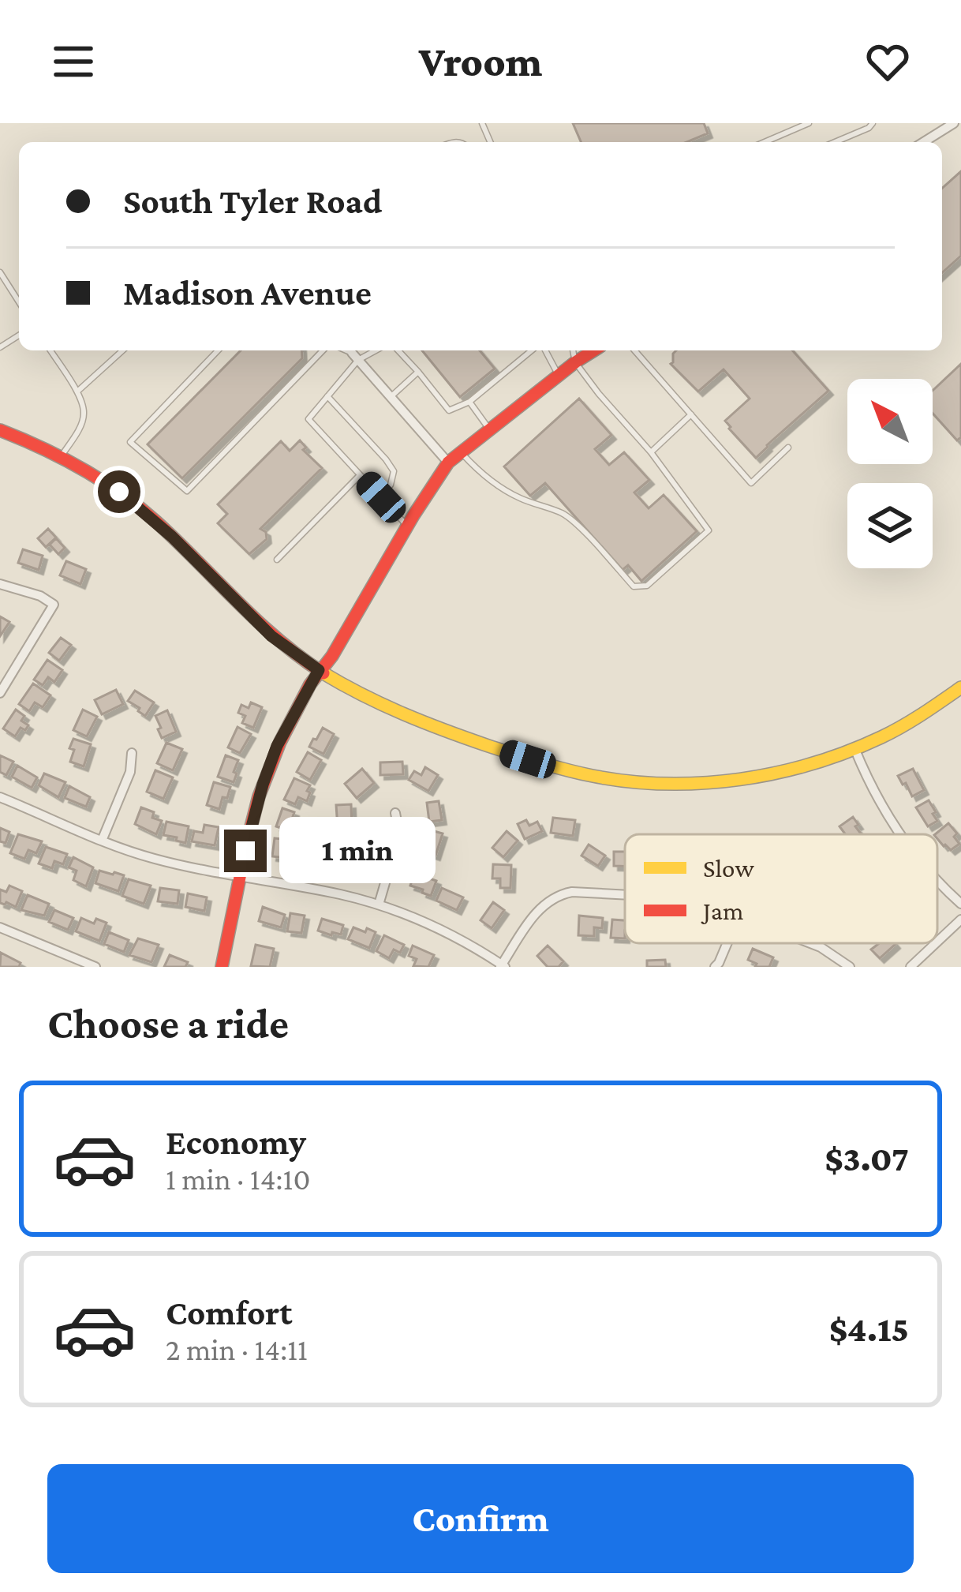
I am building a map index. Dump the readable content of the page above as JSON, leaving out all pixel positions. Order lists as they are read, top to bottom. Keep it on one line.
{"legend":["Slow","Jam"],"north":"top left","page":{"header":"Vroom","banner":["South Tyler Road","Madison Avenue"],"bubble":"1 min","heading":"Choose a ride","list":[{"name":"Economy","note":"1 min · 14:10","value":"$3.07"},{"name":"Comfort","note":"2 min · 14:11","value":"$4.15"}],"buttons":"Confirm"}}
